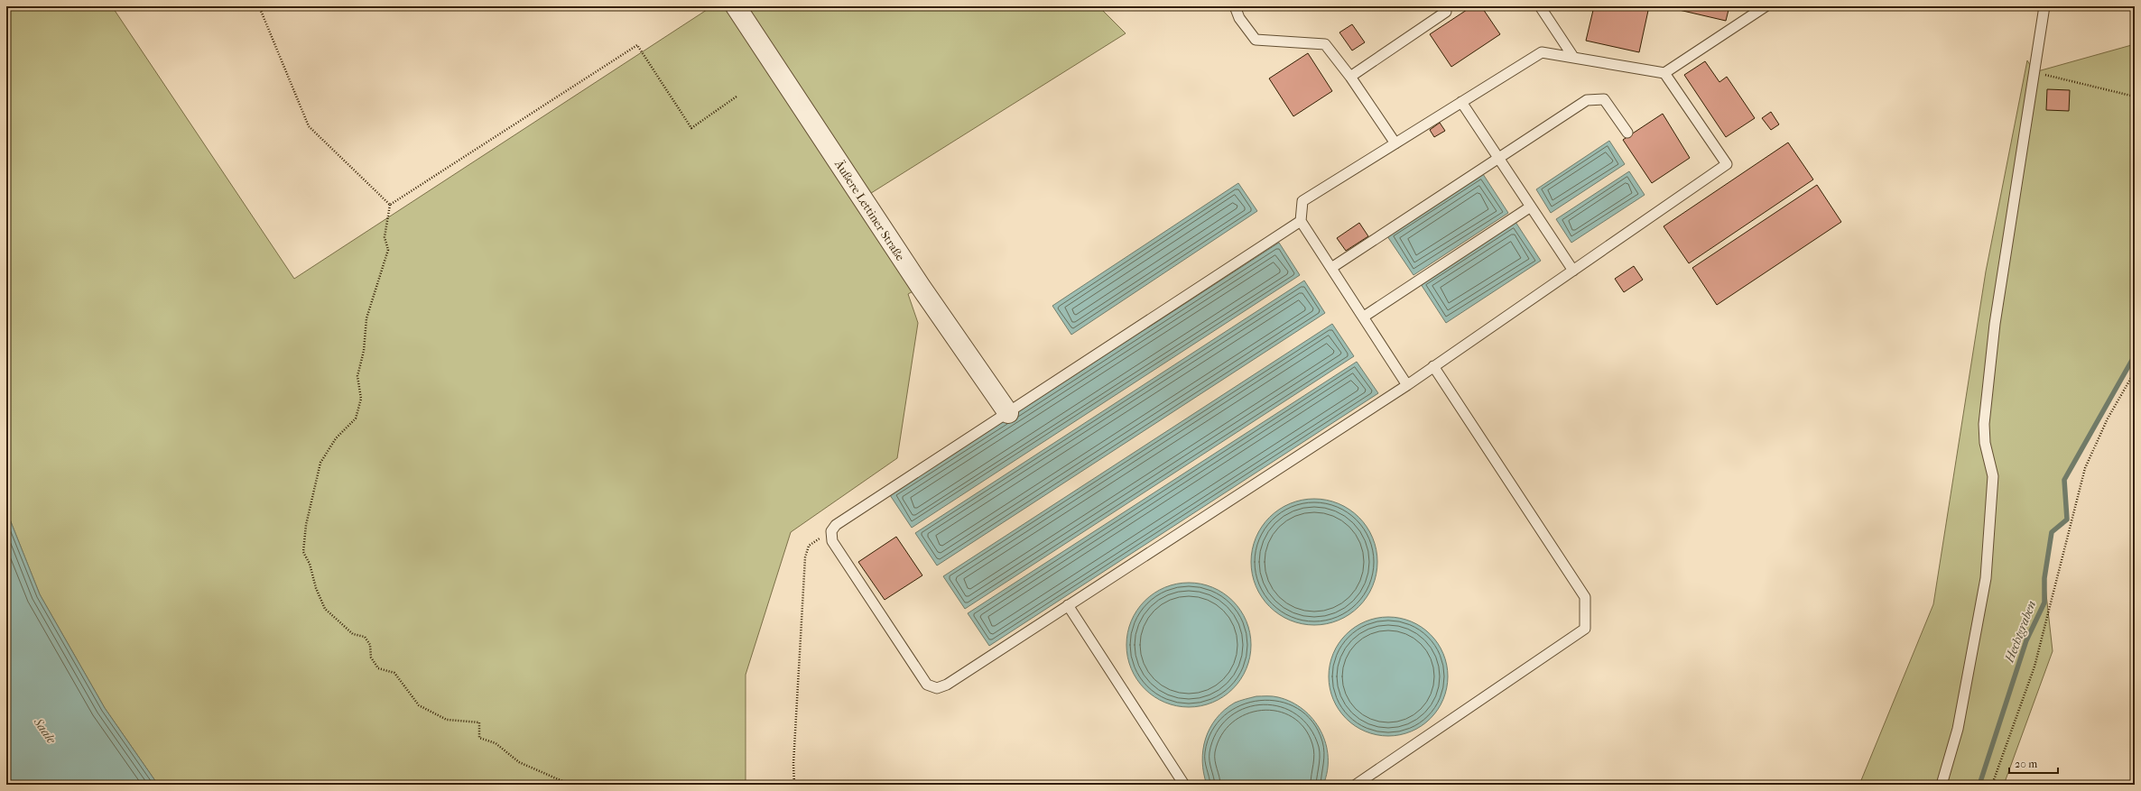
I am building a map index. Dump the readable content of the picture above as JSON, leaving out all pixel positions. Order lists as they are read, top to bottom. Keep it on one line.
{"streets":{"street":["Äußere Lettiner Straße"]},"water":["Hechtgraben","Saale"],"scale_bar":"20 m"}
